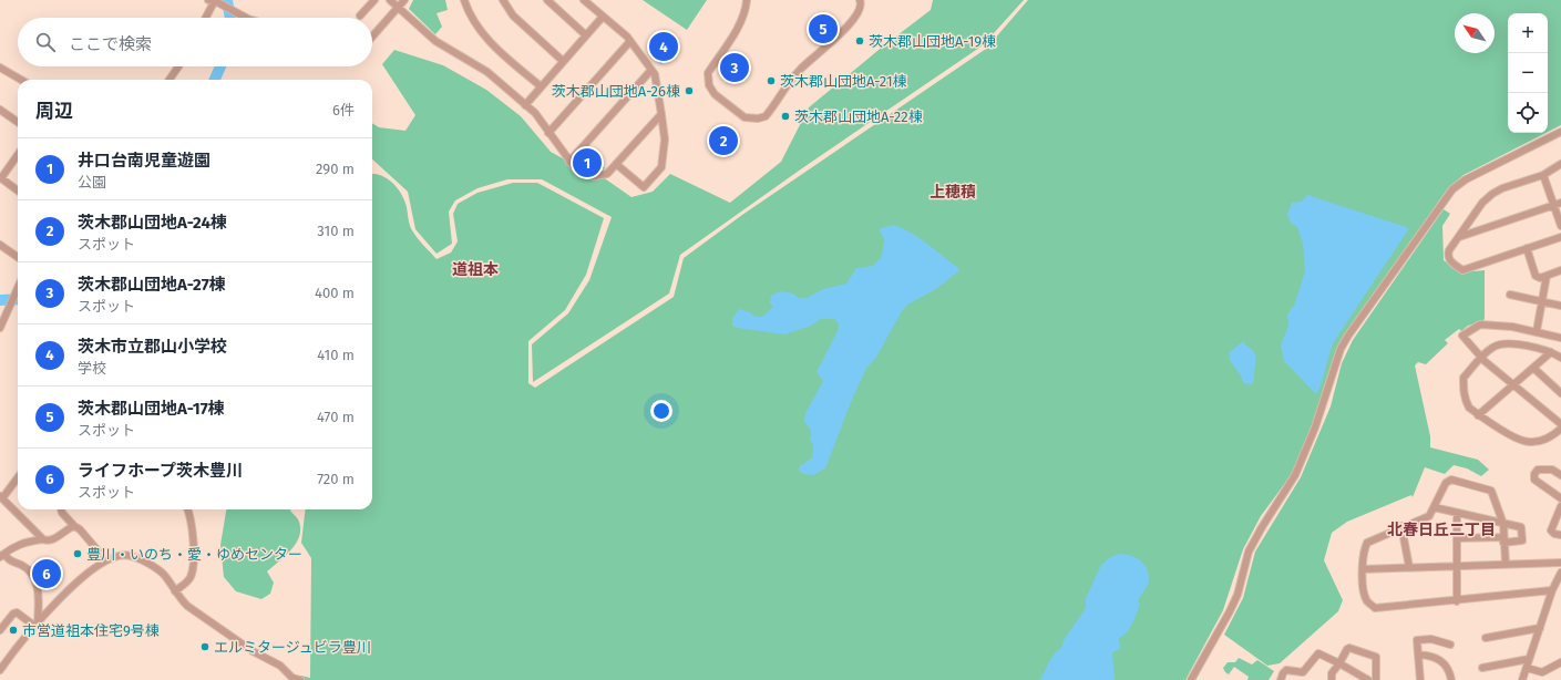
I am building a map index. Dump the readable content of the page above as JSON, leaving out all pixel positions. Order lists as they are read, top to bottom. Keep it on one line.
{"districts":["上穂積","道祖本","北春日丘二丁目"],"places":["茨木郡山団地A-19棟","茨木郡山団地A-21棟","茨木郡山団地A-26棟","茨木郡山団地A-22棟","豊川・いのち・愛・ゆめセンター","市営道祖本住宅9号棟","エルミタージュビラ豊川"],"north":"top left","page":{"pins":["5","4","3","2","1","6"],"map_buttons":["+","−"],"search":"ここで検索","heading":["周辺","6件"],"list":[{"mark":"1","name":"井口台南児童遊園","note":"公園","value":"290 m"},{"mark":"2","name":"茨木郡山団地A-24棟","note":"スポット","value":"310 m"},{"mark":"3","name":"茨木郡山団地A-27棟","note":"スポット","value":"400 m"},{"mark":"4","name":"茨木市立郡山小学校","note":"学校","value":"410 m"},{"mark":"5","name":"茨木郡山団地A-17棟","note":"スポット","value":"470 m"},{"mark":"6","name":"ライフホープ茨木豊川","note":"スポット","value":"720 m"}]}}
